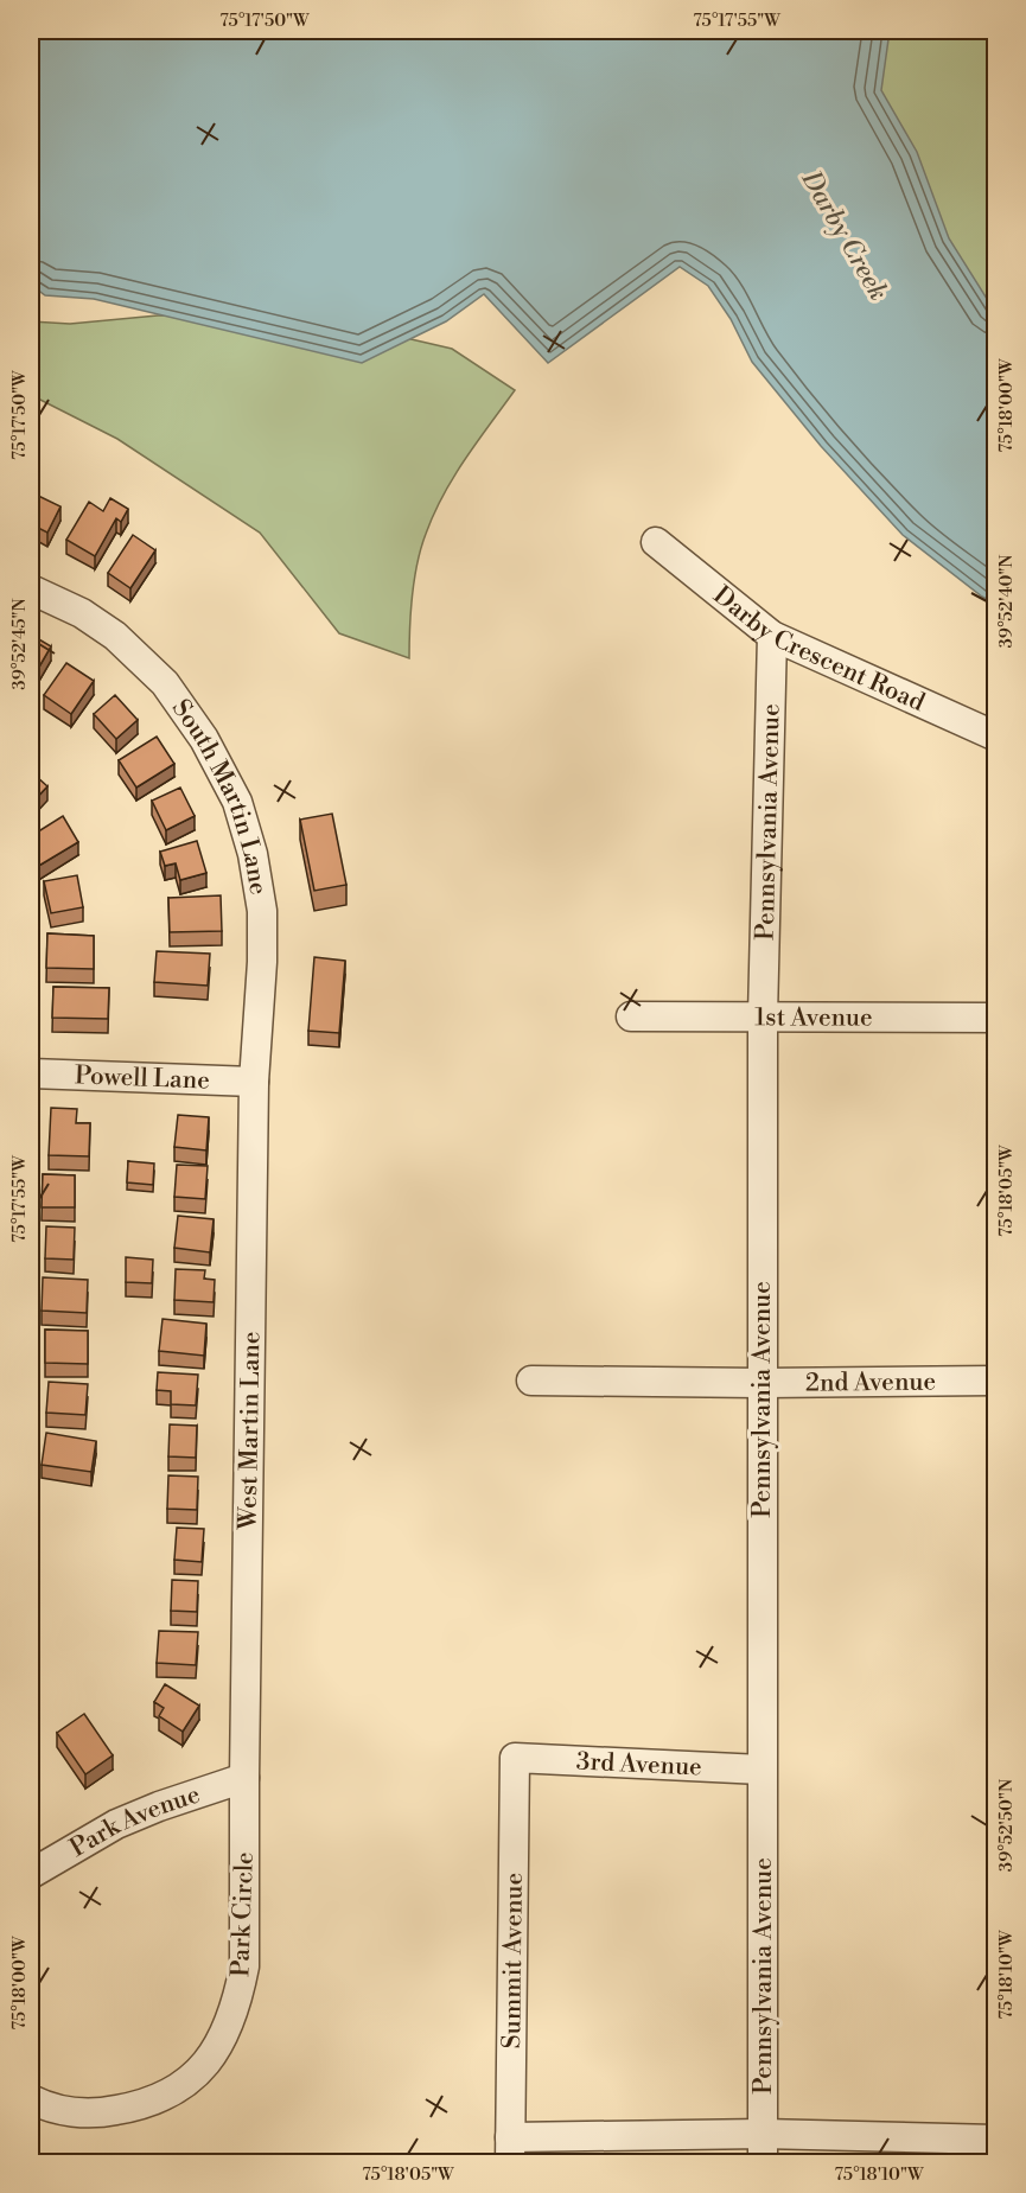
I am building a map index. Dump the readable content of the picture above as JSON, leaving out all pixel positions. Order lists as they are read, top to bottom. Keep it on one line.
{"streets":{"street":["Darby Crescent Road","South Martin Lane","Pennsylvania Avenue","1st Avenue","Powell Lane","2nd Avenue","West Martin Lane","3rd Avenue","Park Avenue","Park Circle","Summit Avenue"]},"crossings":[["Darby Crescent Road","Pennsylvania Avenue"],["South Martin Lane","Powell Lane"],["South Martin Lane","West Martin Lane"],["Pennsylvania Avenue","1st Avenue"],["Pennsylvania Avenue","2nd Avenue"],["Pennsylvania Avenue","3rd Avenue"],["Powell Lane","West Martin Lane"],["West Martin Lane","Park Avenue"],["West Martin Lane","Park Circle"],["3rd Avenue","Summit Avenue"],["Park Avenue","Park Circle"]],"water":["Darby Creek"],"coordinates":["75°17'50\"W","75°17'55\"W","75°18'00\"W","39°52'40\"N","39°52'45\"N","75°18'05\"W","39°52'50\"N","75°18'10\"W"]}
